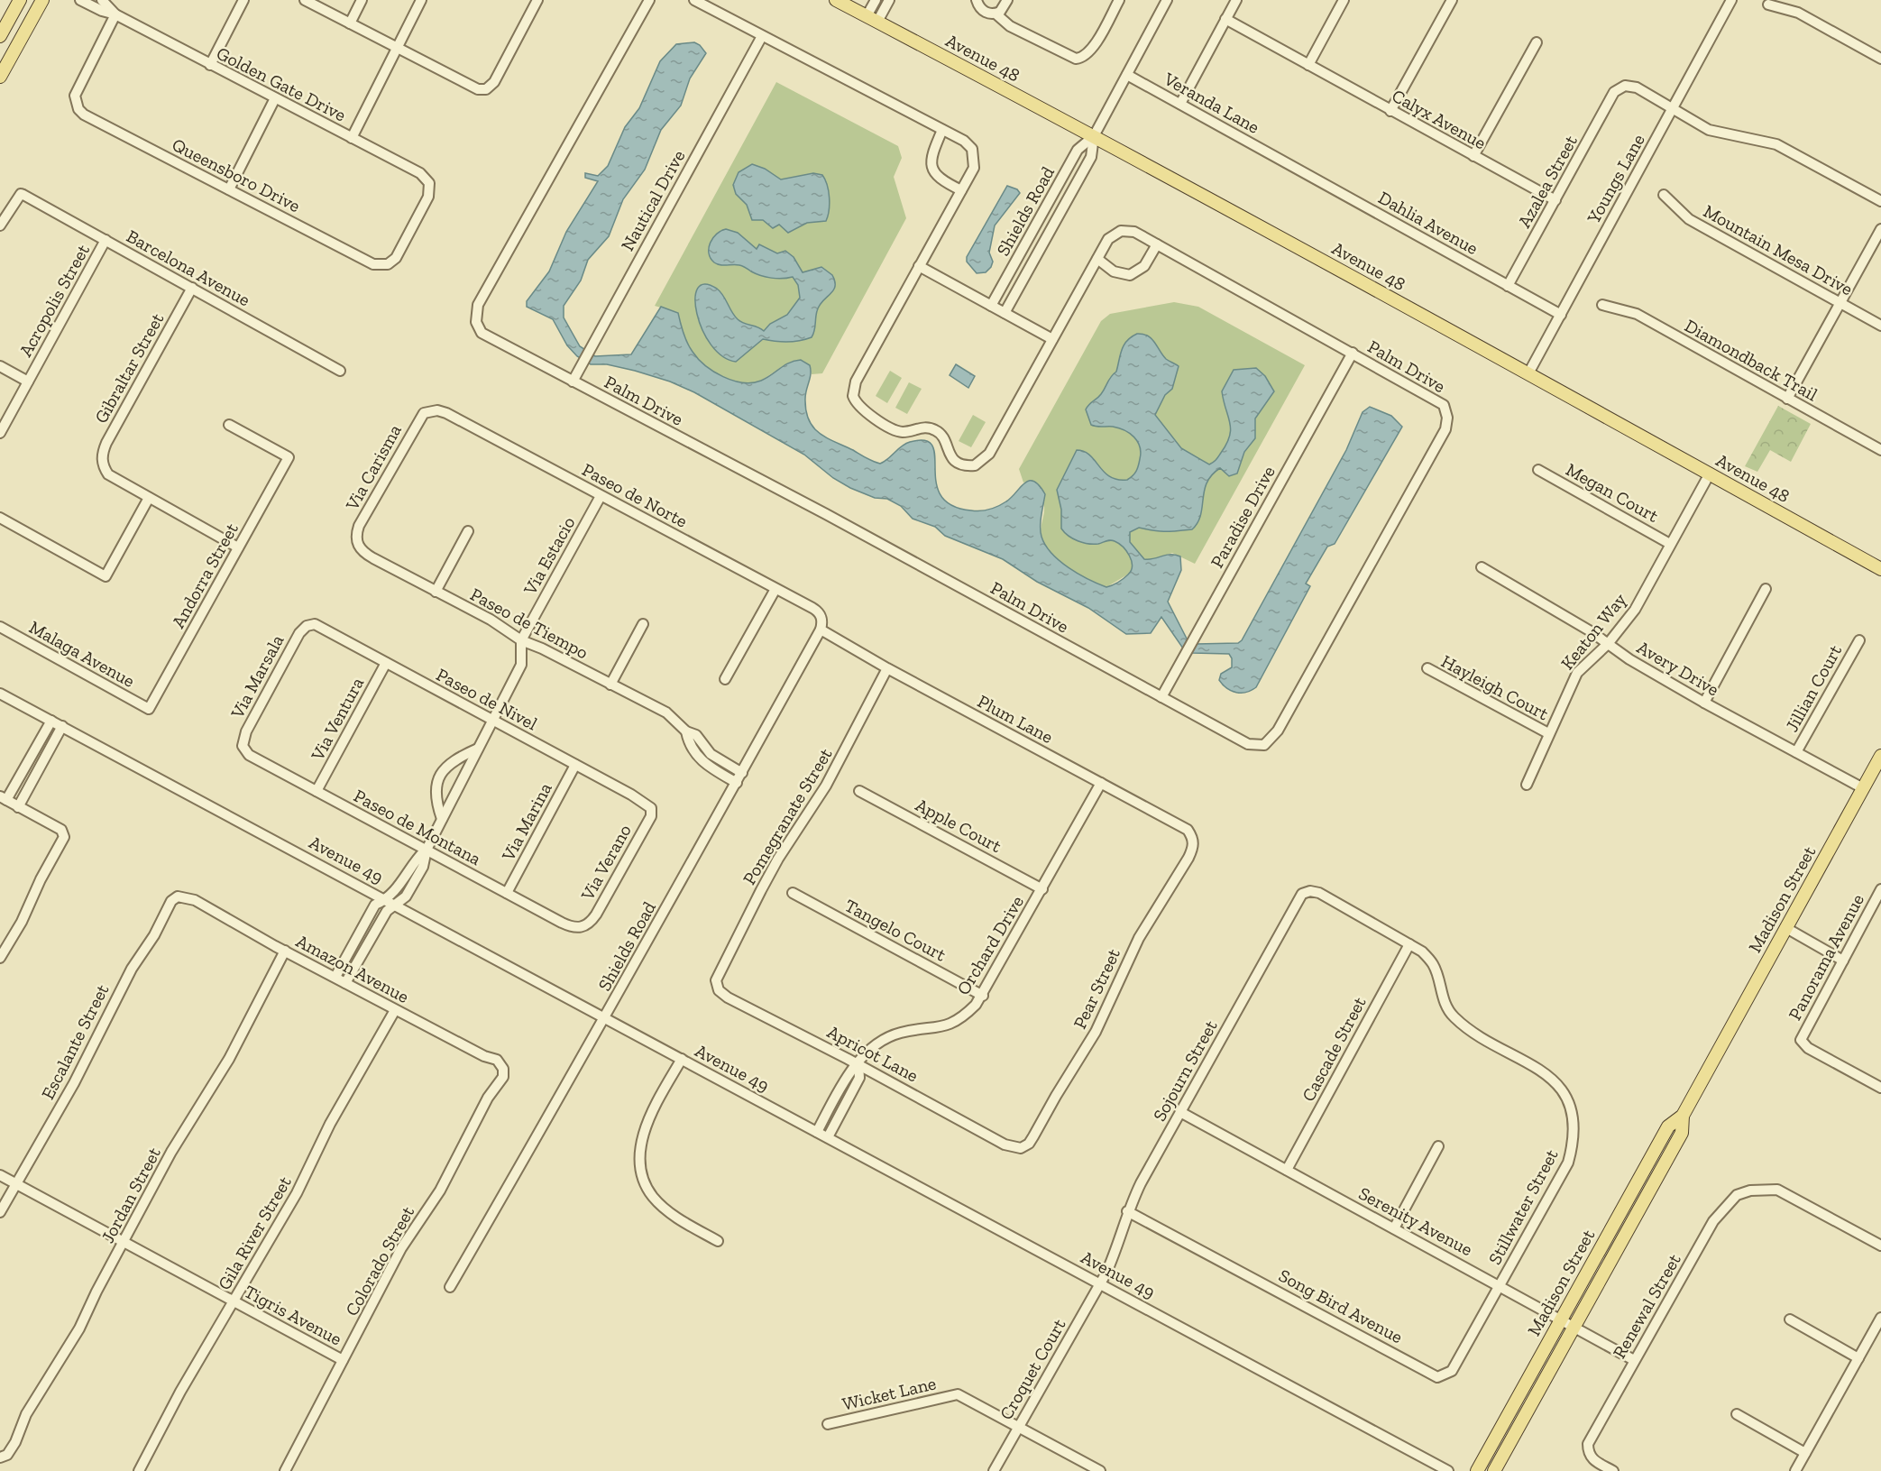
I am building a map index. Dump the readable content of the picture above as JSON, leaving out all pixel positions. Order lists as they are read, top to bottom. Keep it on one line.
{"streets":{"main road":["Avenue 48","Madison Street"],"street":["Golden Gate Drive","Veranda Lane","Calyx Avenue","Queensboro Drive","Youngs Lane","Azalea Street","Nautical Drive","Shields Road","Dahlia Avenue","Mountain Mesa Drive","Barcelona Avenue","Acropolis Street","Diamondback Trail","Palm Drive","Gibraltar Street","Via Carisma","Megan Court","Paseo de Norte","Paradise Drive","Via Estacio","Andorra Street","Paseo de Tiempo","Keaton Way","Malaga Avenue","Avery Drive","Via Marsala","Hayleigh Court","Jillian Court","Paseo de Nivel","Via Ventura","Plum Lane","Pomegranate Street","Via Marina","Apple Court","Paseo de Montana","Avenue 49","Via Verano","Tangelo Court","Orchard Drive","Panorama Avenue","Amazon Avenue","Pear Street","Escalante Street","Cascade Street","Apricot Lane","Sojourn Street","Jordan Street","Stillwater Street","Serenity Avenue","Gila River Street","Colorado Street","Song Bird Avenue","Renewal Street","Tigris Avenue","Croquet Court","Wicket Lane"]},"crossings":[["Avenue 48","Youngs Lane"],["Avenue 48","Shields Road"],["Avenue 48","Keaton Way"],["Golden Gate Drive","Queensboro Drive"],["Veranda Lane","Shields Road"],["Veranda Lane","Dahlia Avenue"],["Calyx Avenue","Azalea Street"],["Youngs Lane","Azalea Street"],["Youngs Lane","Dahlia Avenue"],["Azalea Street","Dahlia Avenue"],["Nautical Drive","Palm Drive"],["Shields Road","Paseo de Norte"],["Shields Road","Paseo de Tiempo"],["Shields Road","Plum Lane"],["Shields Road","Avenue 49"],["Barcelona Avenue","Acropolis Street"],["Barcelona Avenue","Gibraltar Street"],["Palm Drive","Paradise Drive"],["Via Carisma","Paseo de Norte"],["Via Carisma","Paseo de Tiempo"],["Megan Court","Keaton Way"],["Paseo de Norte","Via Estacio"],["Via Estacio","Paseo de Tiempo"],["Via Estacio","Paseo de Nivel"],["Via Estacio","Paseo de Montana"],["Via Estacio","Avenue 49"],["Via Estacio","Amazon Avenue"],["Andorra Street","Malaga Avenue"],["Keaton Way","Avery Drive"],["Keaton Way","Hayleigh Court"],["Avery Drive","Jillian Court"],["Avery Drive","Madison Street"],["Via Marsala","Paseo de Nivel"],["Via Marsala","Paseo de Montana"],["Paseo de Nivel","Via Ventura"],["Paseo de Nivel","Via Marina"],["Paseo de Nivel","Via Verano"],["Via Ventura","Paseo de Montana"],["Plum Lane","Pomegranate Street"],["Plum Lane","Orchard Drive"],["Plum Lane","Pear Street"],["Pomegranate Street","Apricot Lane"],["Via Marina","Paseo de Montana"],["Apple Court","Orchard Drive"],["Paseo de Montana","Via Verano"],["Avenue 49","Orchard Drive"],["Avenue 49","Sojourn Street"],["Avenue 49","Croquet Court"],["Madison Street","Serenity Avenue"],["Tangelo Court","Orchard Drive"],["Orchard Drive","Apricot Lane"],["Amazon Avenue","Escalante Street"],["Amazon Avenue","Jordan Street"],["Amazon Avenue","Gila River Street"],["Amazon Avenue","Colorado Street"],["Pear Street","Apricot Lane"],["Escalante Street","Tigris Avenue"],["Cascade Street","Sojourn Street"],["Cascade Street","Stillwater Street"],["Cascade Street","Serenity Avenue"],["Sojourn Street","Stillwater Street"],["Sojourn Street","Serenity Avenue"],["Sojourn Street","Song Bird Avenue"],["Sojourn Street","Croquet Court"],["Jordan Street","Tigris Avenue"],["Stillwater Street","Serenity Avenue"],["Stillwater Street","Song Bird Avenue"],["Serenity Avenue","Song Bird Avenue"],["Serenity Avenue","Renewal Street"],["Gila River Street","Tigris Avenue"],["Colorado Street","Tigris Avenue"],["Croquet Court","Wicket Lane"]]}
